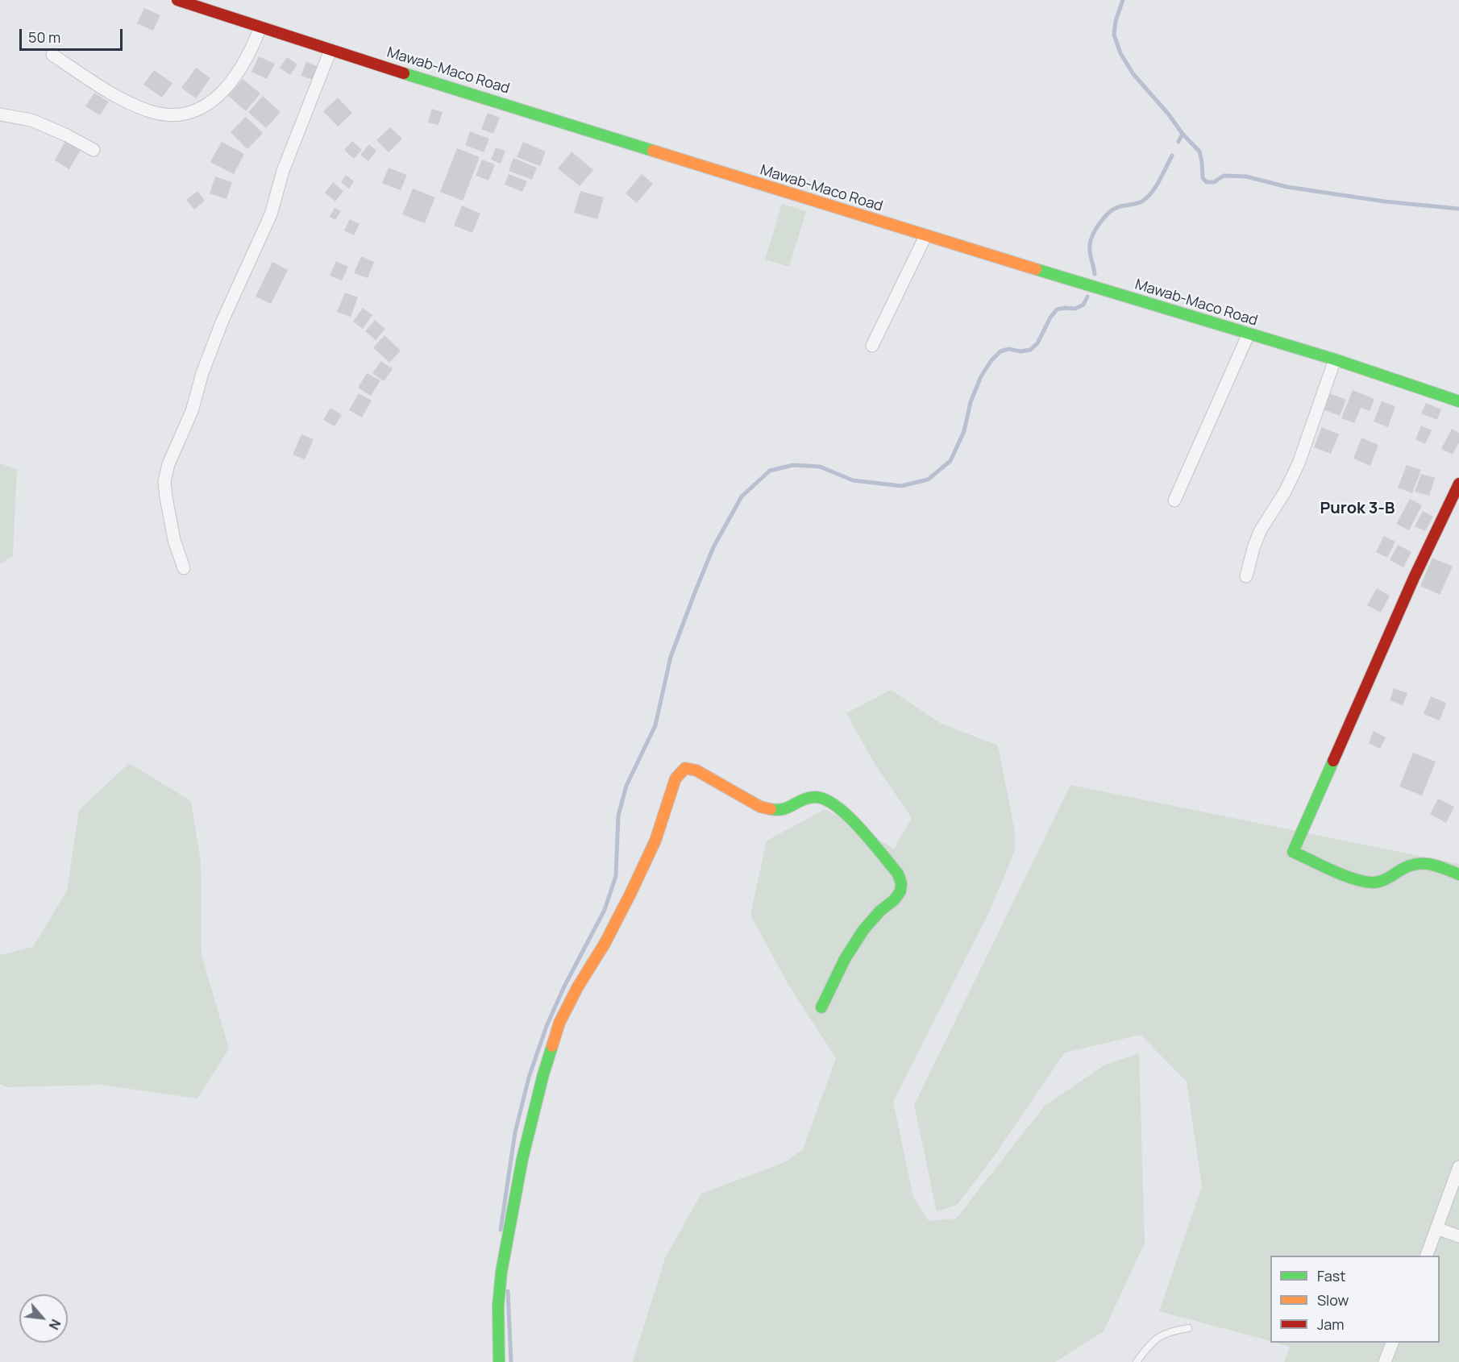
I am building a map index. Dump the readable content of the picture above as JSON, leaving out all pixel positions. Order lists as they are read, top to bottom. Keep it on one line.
{"streets":{"street":["Mawab-Maco Road"]},"districts":["Purok 3-B"],"legend":["Fast","Slow","Jam"],"scale_bar":"50 m","north":"bottom right"}
